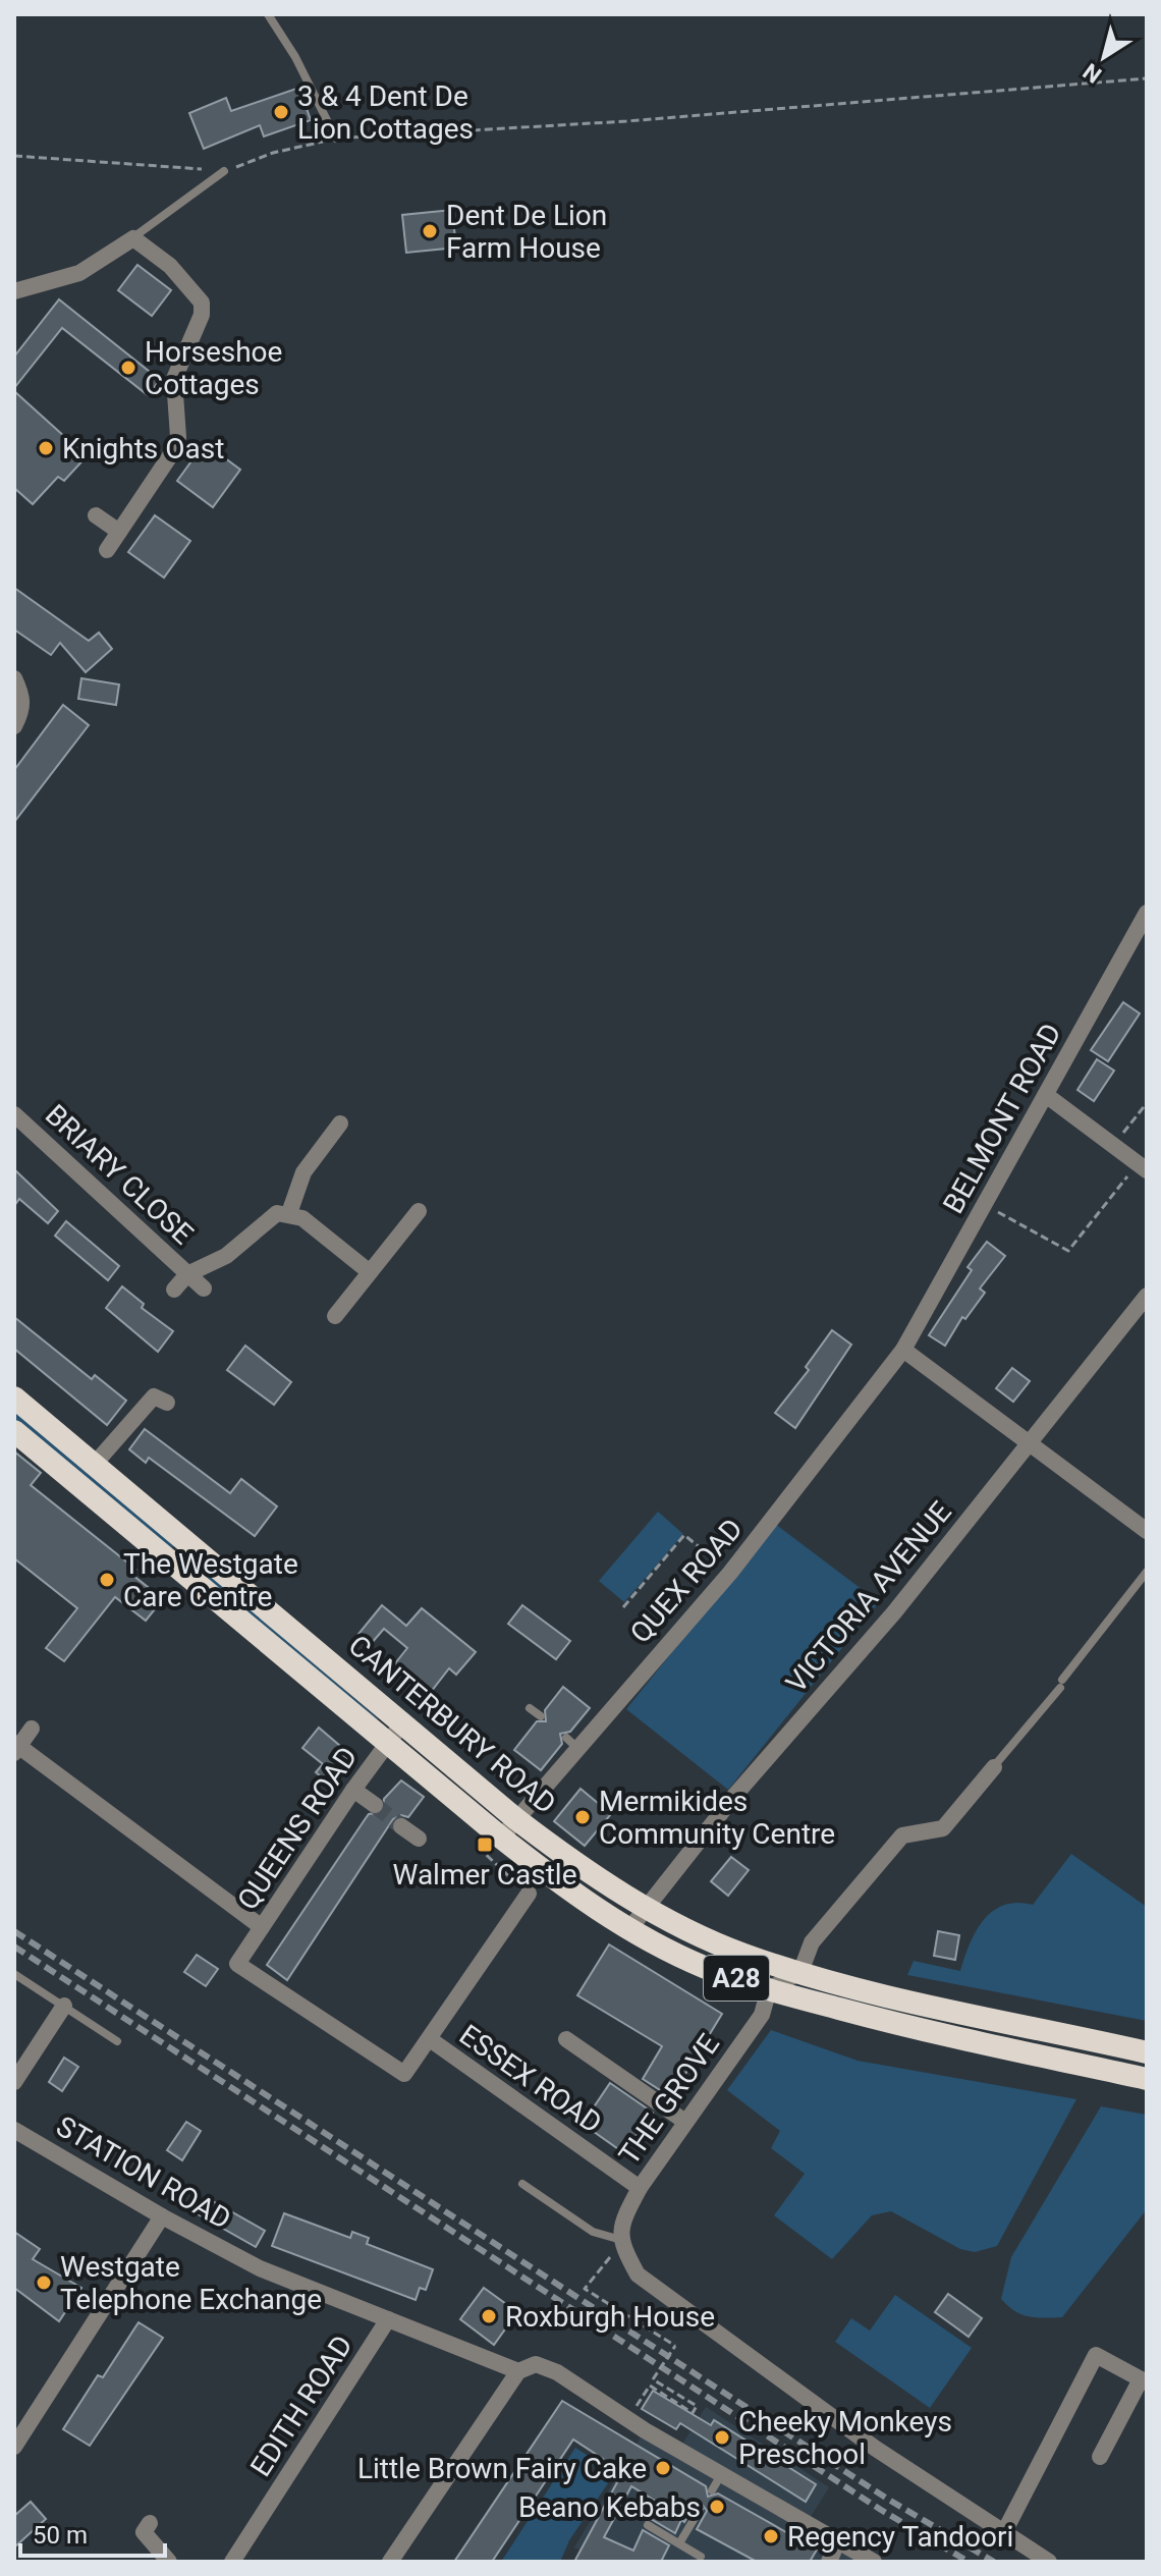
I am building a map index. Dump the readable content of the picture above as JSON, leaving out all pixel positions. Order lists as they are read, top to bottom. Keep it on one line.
{"streets":{"highway":["CANTERBURY ROAD","A28"],"street":["BELMONT ROAD","BRIARY CLOSE","QUEX ROAD","VICTORIA AVENUE","QUEENS ROAD","ESSEX ROAD","THE GROVE","STATION ROAD","EDITH ROAD"]},"crossings":[["BELMONT ROAD","QUEX ROAD"],["QUEX ROAD","CANTERBURY ROAD"],["VICTORIA AVENUE","CANTERBURY ROAD"],["CANTERBURY ROAD","QUEENS ROAD"],["CANTERBURY ROAD","THE GROVE"],["QUEENS ROAD","ESSEX ROAD"],["ESSEX ROAD","THE GROVE"],["STATION ROAD","EDITH ROAD"]],"places":{"other":["3 & 4 Dent De Lion Cottages","Dent De Lion Farm House","Horseshoe Cottages","Knights Oast","The Westgate Care Centre","Mermikides Community Centre","Westgate Telephone Exchange","Roxburgh House","Cheeky Monkeys Preschool","Little Brown Fairy Cake","Beano Kebabs","Regency Tandoori"],"transit":["Walmer Castle"]},"scale_bar":"50 m","north":"bottom left"}
